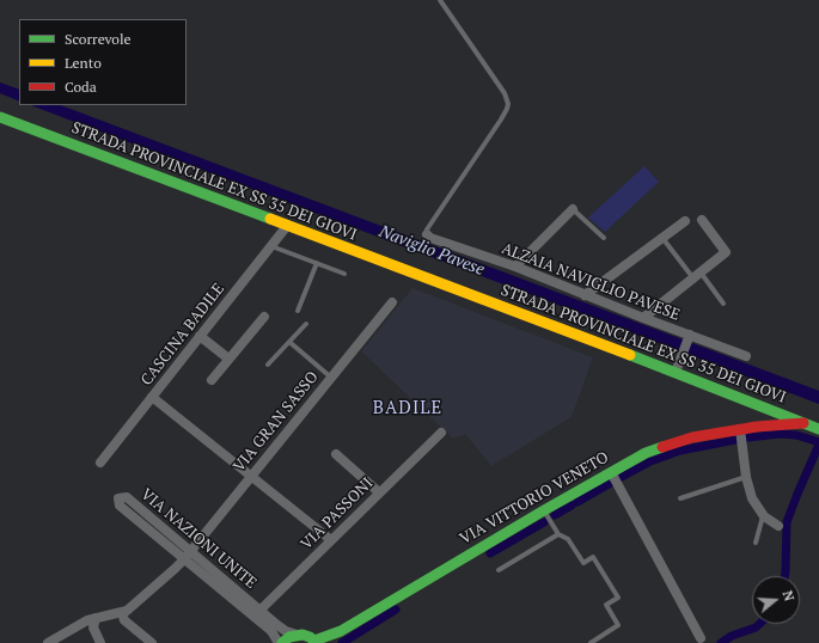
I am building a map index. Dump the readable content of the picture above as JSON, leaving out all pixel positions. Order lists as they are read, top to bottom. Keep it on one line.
{"streets":{"main road":["STRADA PROVINCIALE EX SS 35 DEI GIOVI","VIA VITTORIO VENETO"],"street":["ALZAIA NAVIGLIO PAVESE","CASCINA BADILE","VIA GRAN SASSO","VIA PASSONI","VIA NAZIONI UNITE"]},"crossings":[["STRADA PROVINCIALE EX SS 35 DEI GIOVI","CASCINA BADILE"],["STRADA PROVINCIALE EX SS 35 DEI GIOVI","VIA VITTORIO VENETO"],["VIA GRAN SASSO","VIA NAZIONI UNITE"],["VIA PASSONI","VIA NAZIONI UNITE"]],"districts":["BADILE"],"water":["Naviglio Pavese"],"legend":["Scorrevole","Lento","Coda"],"north":"right"}
